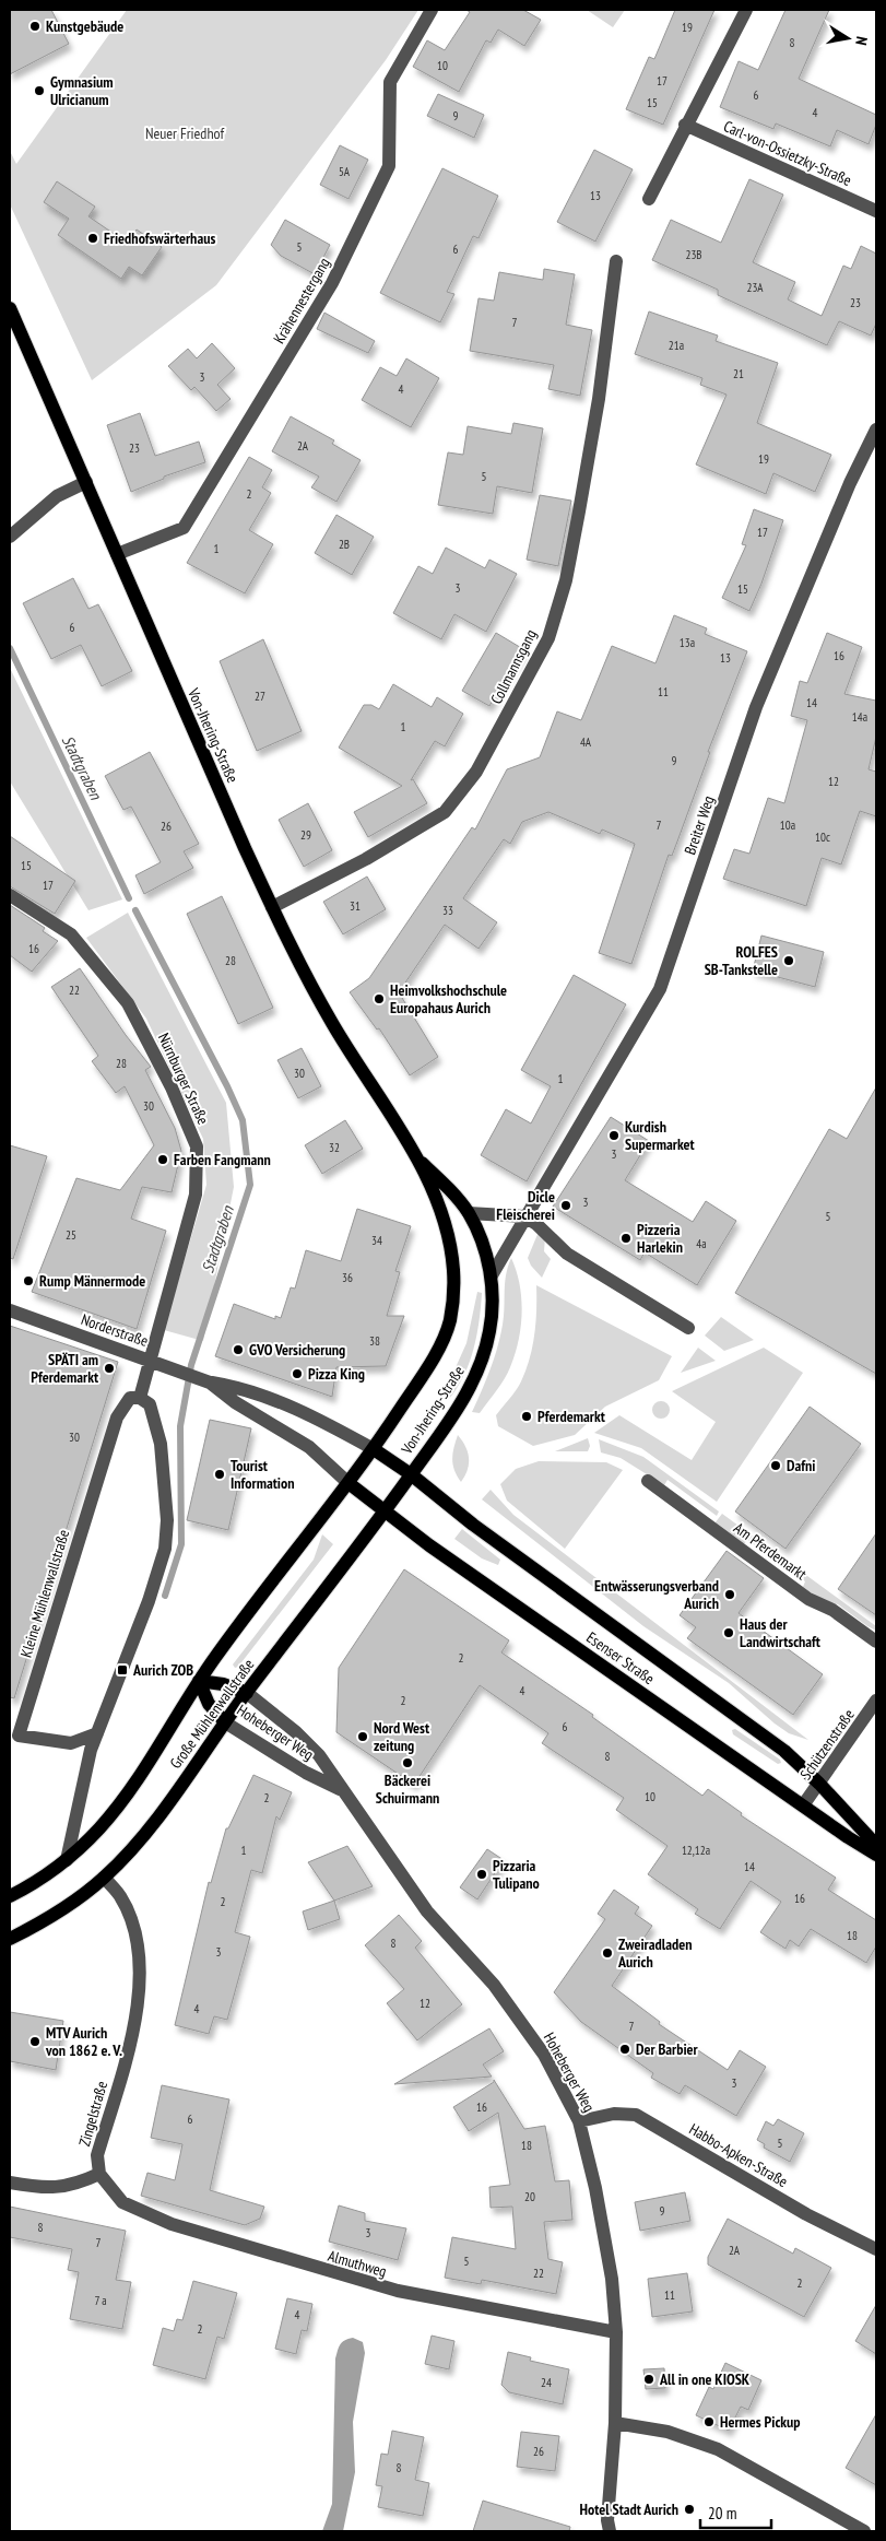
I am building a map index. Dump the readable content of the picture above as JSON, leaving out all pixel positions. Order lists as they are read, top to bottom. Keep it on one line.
{"streets":{"main road":["Von-Jhering-Straße","Esenser Straße","Große Mühlenwallstraße","Hoheberger Weg"],"street":["Carl-von-Ossietzky-Straße","Krähennestergang","Collmannsgang","Breiter Weg","Nürnburger Straße","Norderstraße","Am Pferdemarkt","Kleine Mühlenwallstraße","Schützenstraße","Zingelstraße","Habbo-Apken-Straße","Almuthweg"]},"crossings":[["Krähennestergang","Von-Jhering-Straße"],["Collmannsgang","Von-Jhering-Straße"],["Von-Jhering-Straße","Breiter Weg"],["Von-Jhering-Straße","Norderstraße"],["Von-Jhering-Straße","Esenser Straße"],["Von-Jhering-Straße","Große Mühlenwallstraße"],["Nürnburger Straße","Norderstraße"],["Norderstraße","Esenser Straße"],["Norderstraße","Große Mühlenwallstraße"],["Esenser Straße","Große Mühlenwallstraße"],["Esenser Straße","Schützenstraße"],["Große Mühlenwallstraße","Hoheberger Weg"],["Große Mühlenwallstraße","Zingelstraße"],["Hoheberger Weg","Habbo-Apken-Straße"],["Hoheberger Weg","Almuthweg"],["Zingelstraße","Almuthweg"]],"water":["Stadtgraben"],"parks":["Neuer Friedhof"],"places":{"other":["Kunstgebäude","Gymnasium Ulricianum","Friedhofswärterhaus","ROLFES SB-Tankstelle","Heimvolkshochschule Europahaus Aurich","Kurdish Supermarket","Farben Fangmann","Dicle Fleischerei","Pizzeria Harlekin","Rump Männermode","GVO Versicherung","SPÄTI am Pferdemarkt","Pizza King","Pferdemarkt","Dafni","Tourist Information","Entwässerungsverband Aurich","Haus der Landwirtschaft","Nord West zeitung","Bäckerei Schuirmann","Pizzaria Tulipano","Zweiradladen Aurich","MTV Aurich von 1862 e. V.","Der Barbier","All in one KIOSK","Hermes Pickup","Hotel Stadt Aurich"],"transit":["Aurich ZOB"]},"house_numbers":["19","8","10","17","6","15","4","9","5A","13","5","6","23B","23A","23","7","21a","21","3","4","2A","23","19","5","2","17","2B","1","3","15","6","13a","16","13","11","27","14","14a","1","4A","9","12","7","10a","26","29","10c","15","17","31","33","16","28","22","28","30","1","30","32","3","3","5","25","34","4a","36","38","30","2","4","2","6","8","10","2","1","12,12a","14","16","2","18","8","3","12","4","7","3","16","6","5","18","20","9","8","3","7","2A","5","22","2","11","7 a","4","2","24","26","8"],"scale_bar":"20 m","north":"right"}
